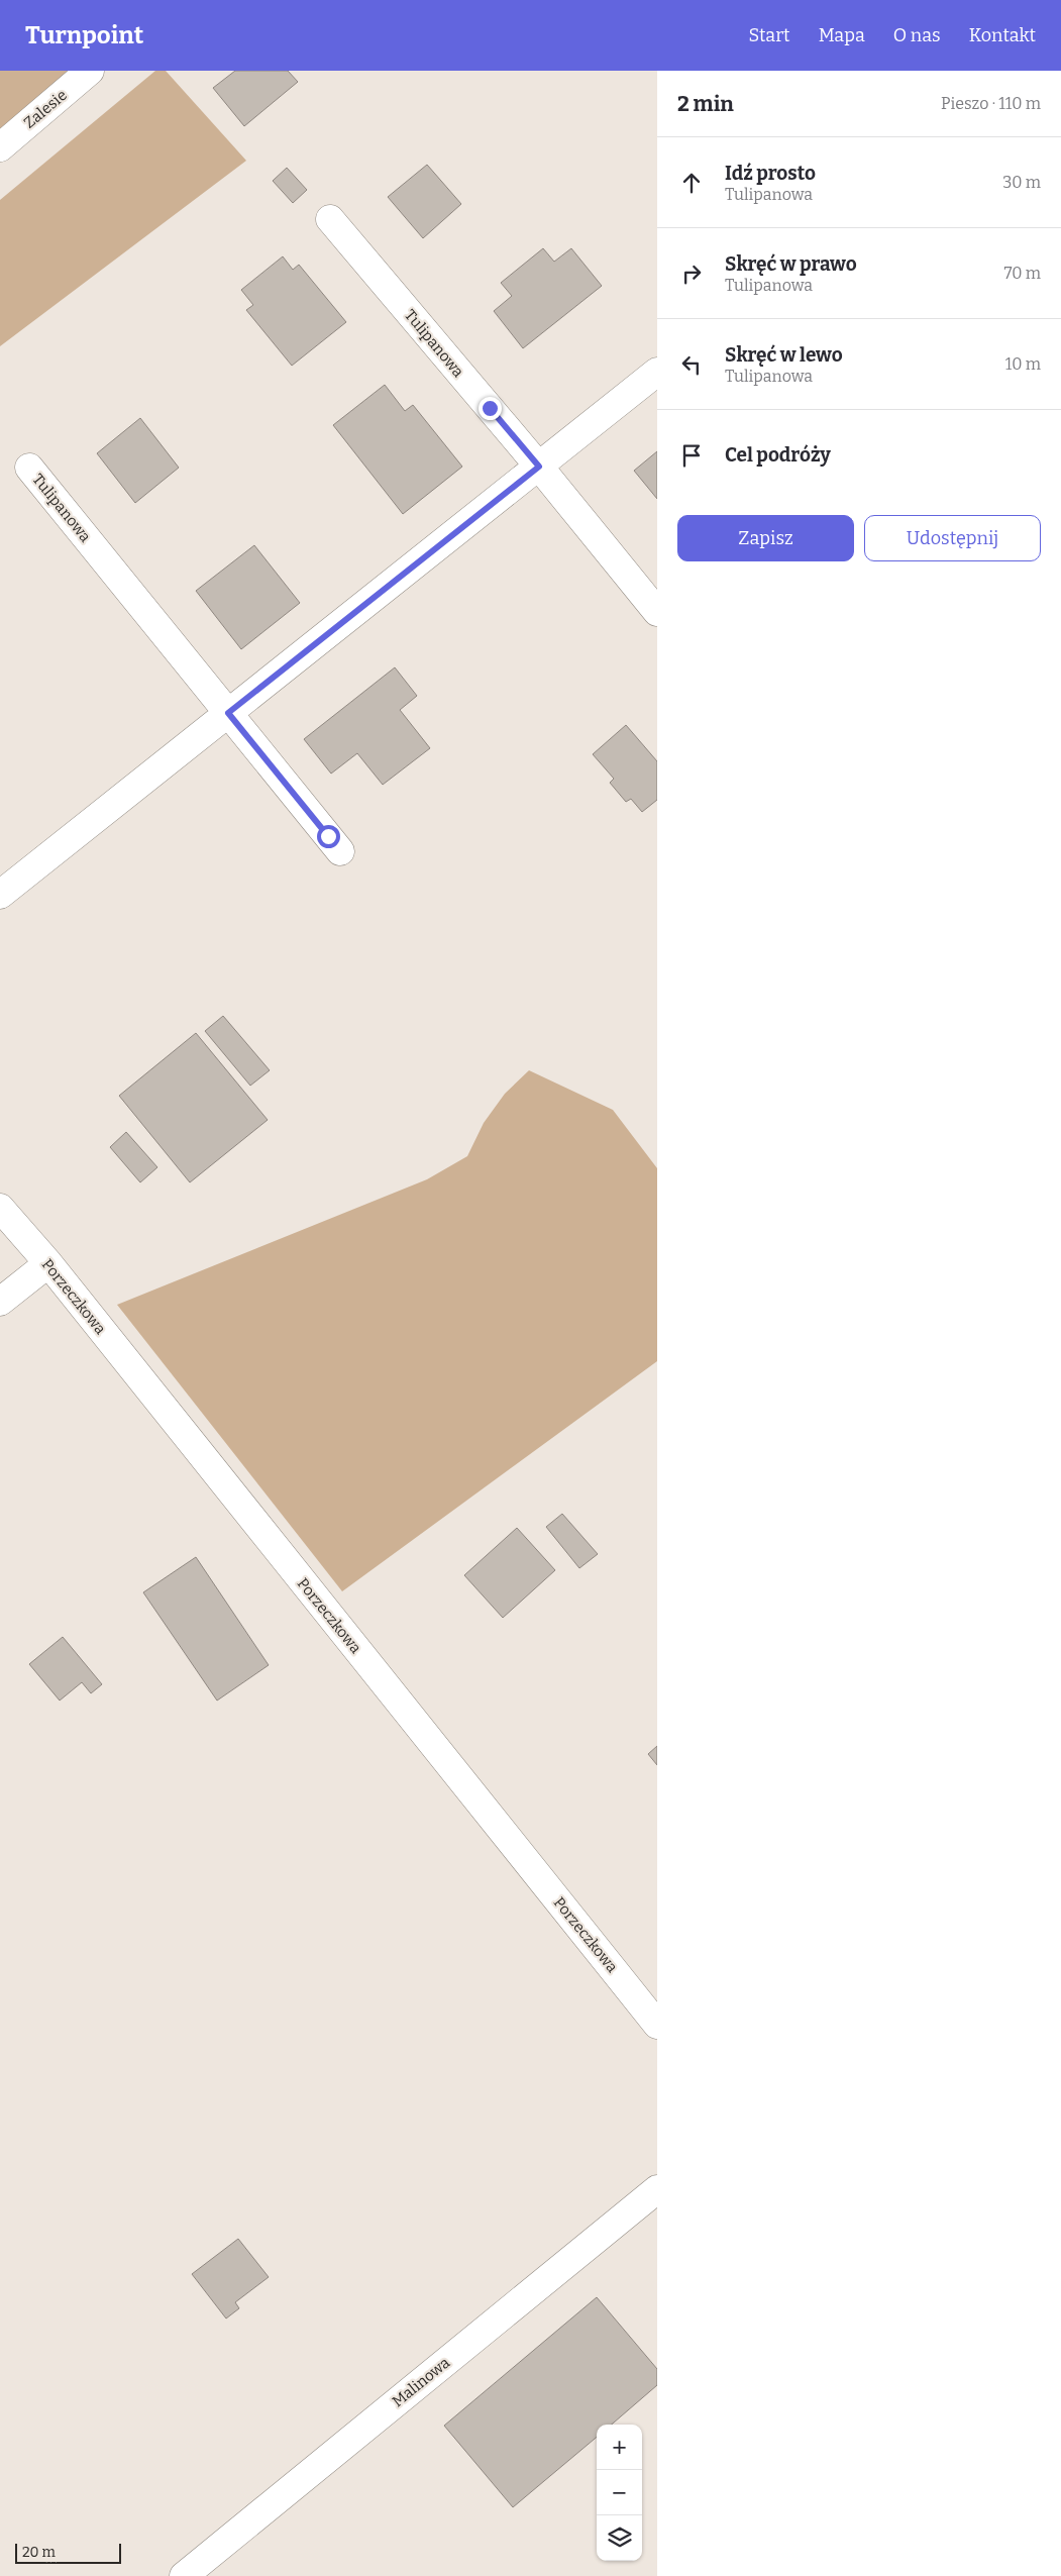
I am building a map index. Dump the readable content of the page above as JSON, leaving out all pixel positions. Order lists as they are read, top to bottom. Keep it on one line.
{"streets":{"street":["Zalesie","Tulipanowa","Porzeczkowa","Malinowa"]},"scale_bar":"20 m","page":{"header":"Turnpoint","nav":["Start","Mapa","O nas","Kontakt"],"heading":["2 min","Pieszo · 110 m"],"list":[["Idź prosto","Tulipanowa","30 m"],["Skręć w prawo","Tulipanowa","70 m"],["Skręć w lewo","Tulipanowa","10 m"],"Cel podróży"],"buttons":["Zapisz","Udostępnij"],"map_buttons":["+","−"],"scale":"20 m"}}
